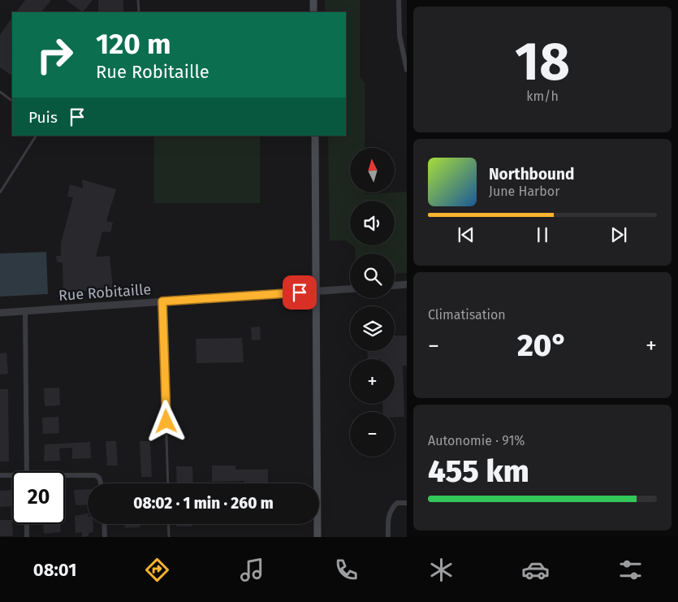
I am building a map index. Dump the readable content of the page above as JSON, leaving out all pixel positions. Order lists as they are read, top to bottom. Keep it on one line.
{"streets":{"street":["Rue Robitaille"]},"north":"top","page":{"tile":[["18","km/h"],"Climatisation",["Autonomie · 91%","455 km"]],"turn":["120 m","Rue Robitaille"],"then":"Puis","map_buttons":["+","−"],"song":["Northbound","June Harbor"],"heat":["−","20°","+"],"limit":"20","trip":"08:02 · 1 min · 260 m","tabs":"08:01"}}
